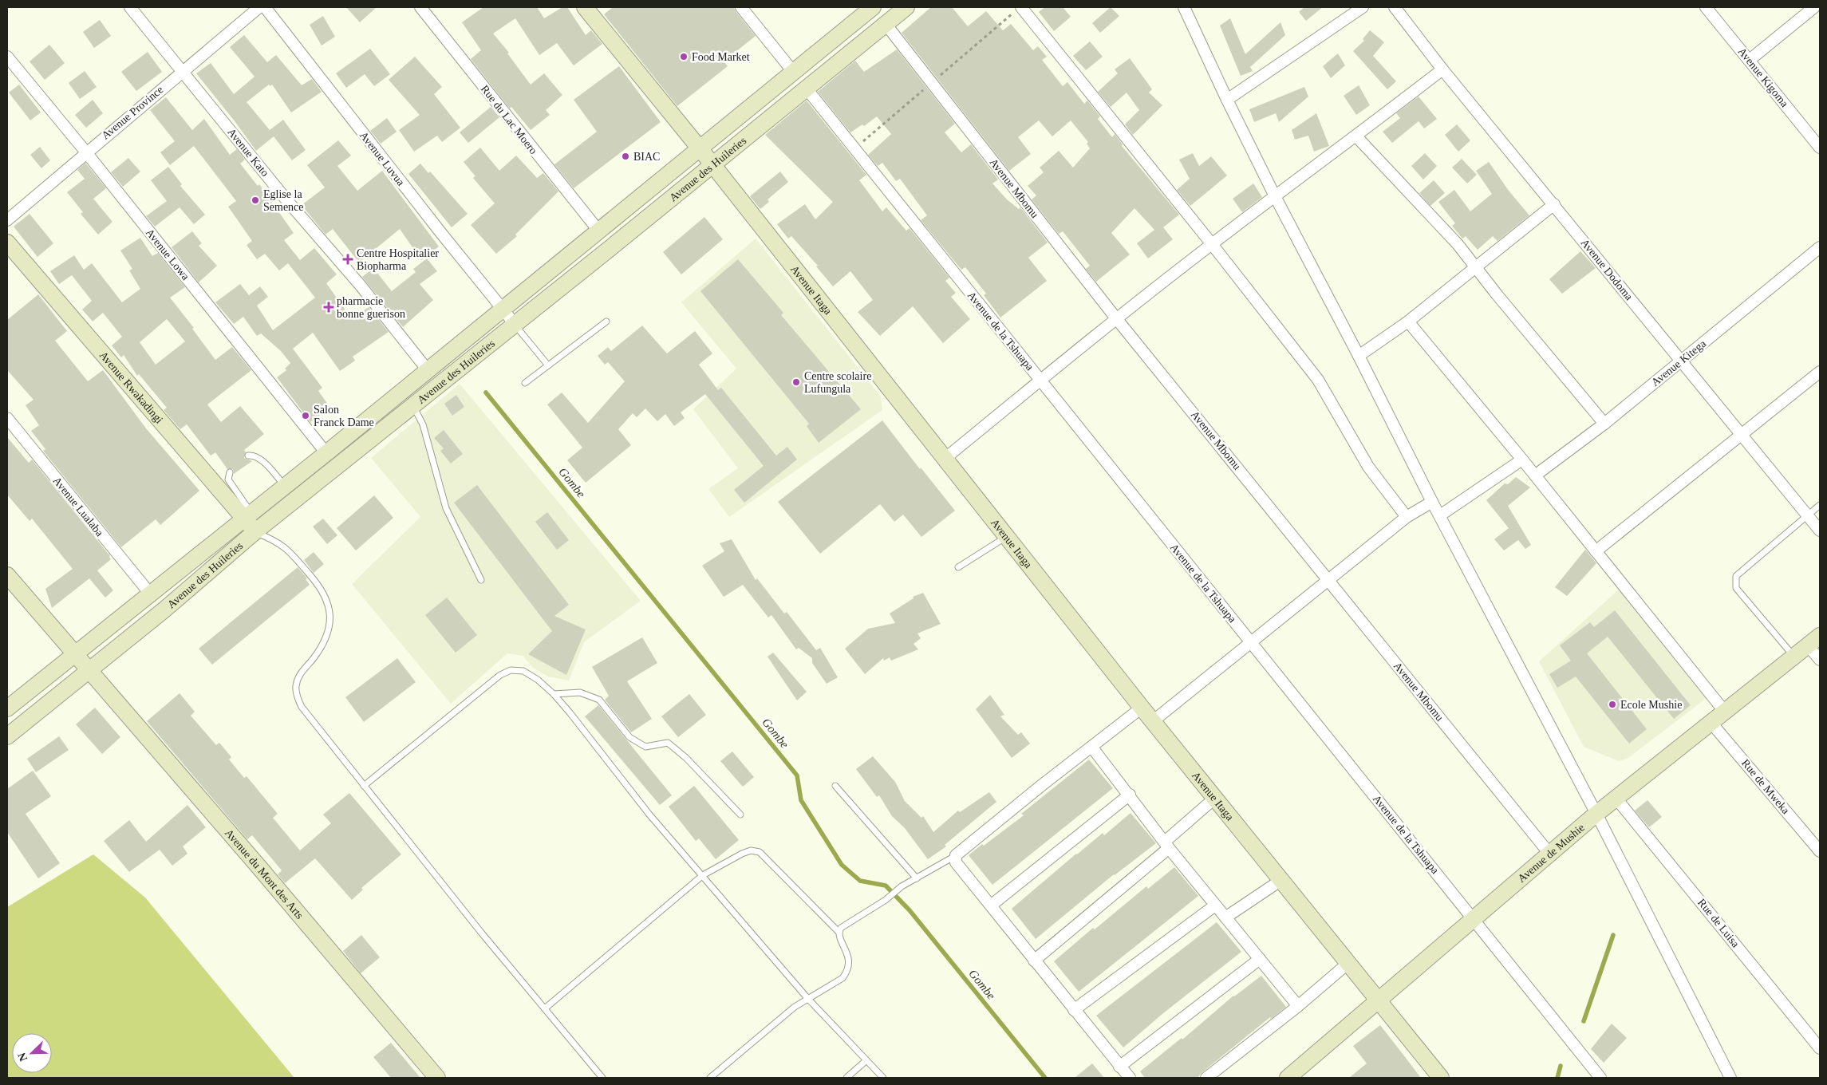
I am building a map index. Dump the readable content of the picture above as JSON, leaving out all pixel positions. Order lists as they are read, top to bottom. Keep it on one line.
{"streets":{"street":["Avenue Kigoma","Avenue Province","Rue du Lac Moero","Avenue Kato","Avenue Luvua","Avenue des Huileries","Avenue Mbomu","Avenue Lowa","Avenue Dodoma","Avenue Itaga","Avenue de la Tshuapa","Avenue Kitega","Avenue Rwakadingi","Avenue Lualaba","Rue de Mweka","Avenue de Mushie","Avenue du Mont des Arts","Rue de Luisa"]},"crossings":[["Avenue Province","Avenue Kato"],["Avenue Province","Avenue Lowa"],["Rue du Lac Moero","Avenue des Huileries"],["Avenue Kato","Avenue des Huileries"],["Avenue Luvua","Avenue des Huileries"],["Avenue des Huileries","Avenue Mbomu"],["Avenue des Huileries","Avenue Lowa"],["Avenue des Huileries","Avenue Itaga"],["Avenue des Huileries","Avenue de la Tshuapa"],["Avenue des Huileries","Avenue Rwakadingi"],["Avenue des Huileries","Avenue Lualaba"],["Avenue des Huileries","Avenue du Mont des Arts"],["Avenue Mbomu","Avenue de Mushie"],["Avenue Dodoma","Avenue Kitega"],["Avenue Itaga","Avenue de Mushie"],["Avenue de la Tshuapa","Avenue de Mushie"],["Rue de Mweka","Avenue de Mushie"],["Avenue de Mushie","Rue de Luisa"]],"water":["Gombe"],"places":{"other":["Food Market","BIAC","Eglise la Semence","Centre scolaire Lufungula","Salon Franck Dame","Ecole Mushie"],"health":["Centre Hospitalier Biopharma","pharmacie bonne guerison"]},"north":"bottom left"}
